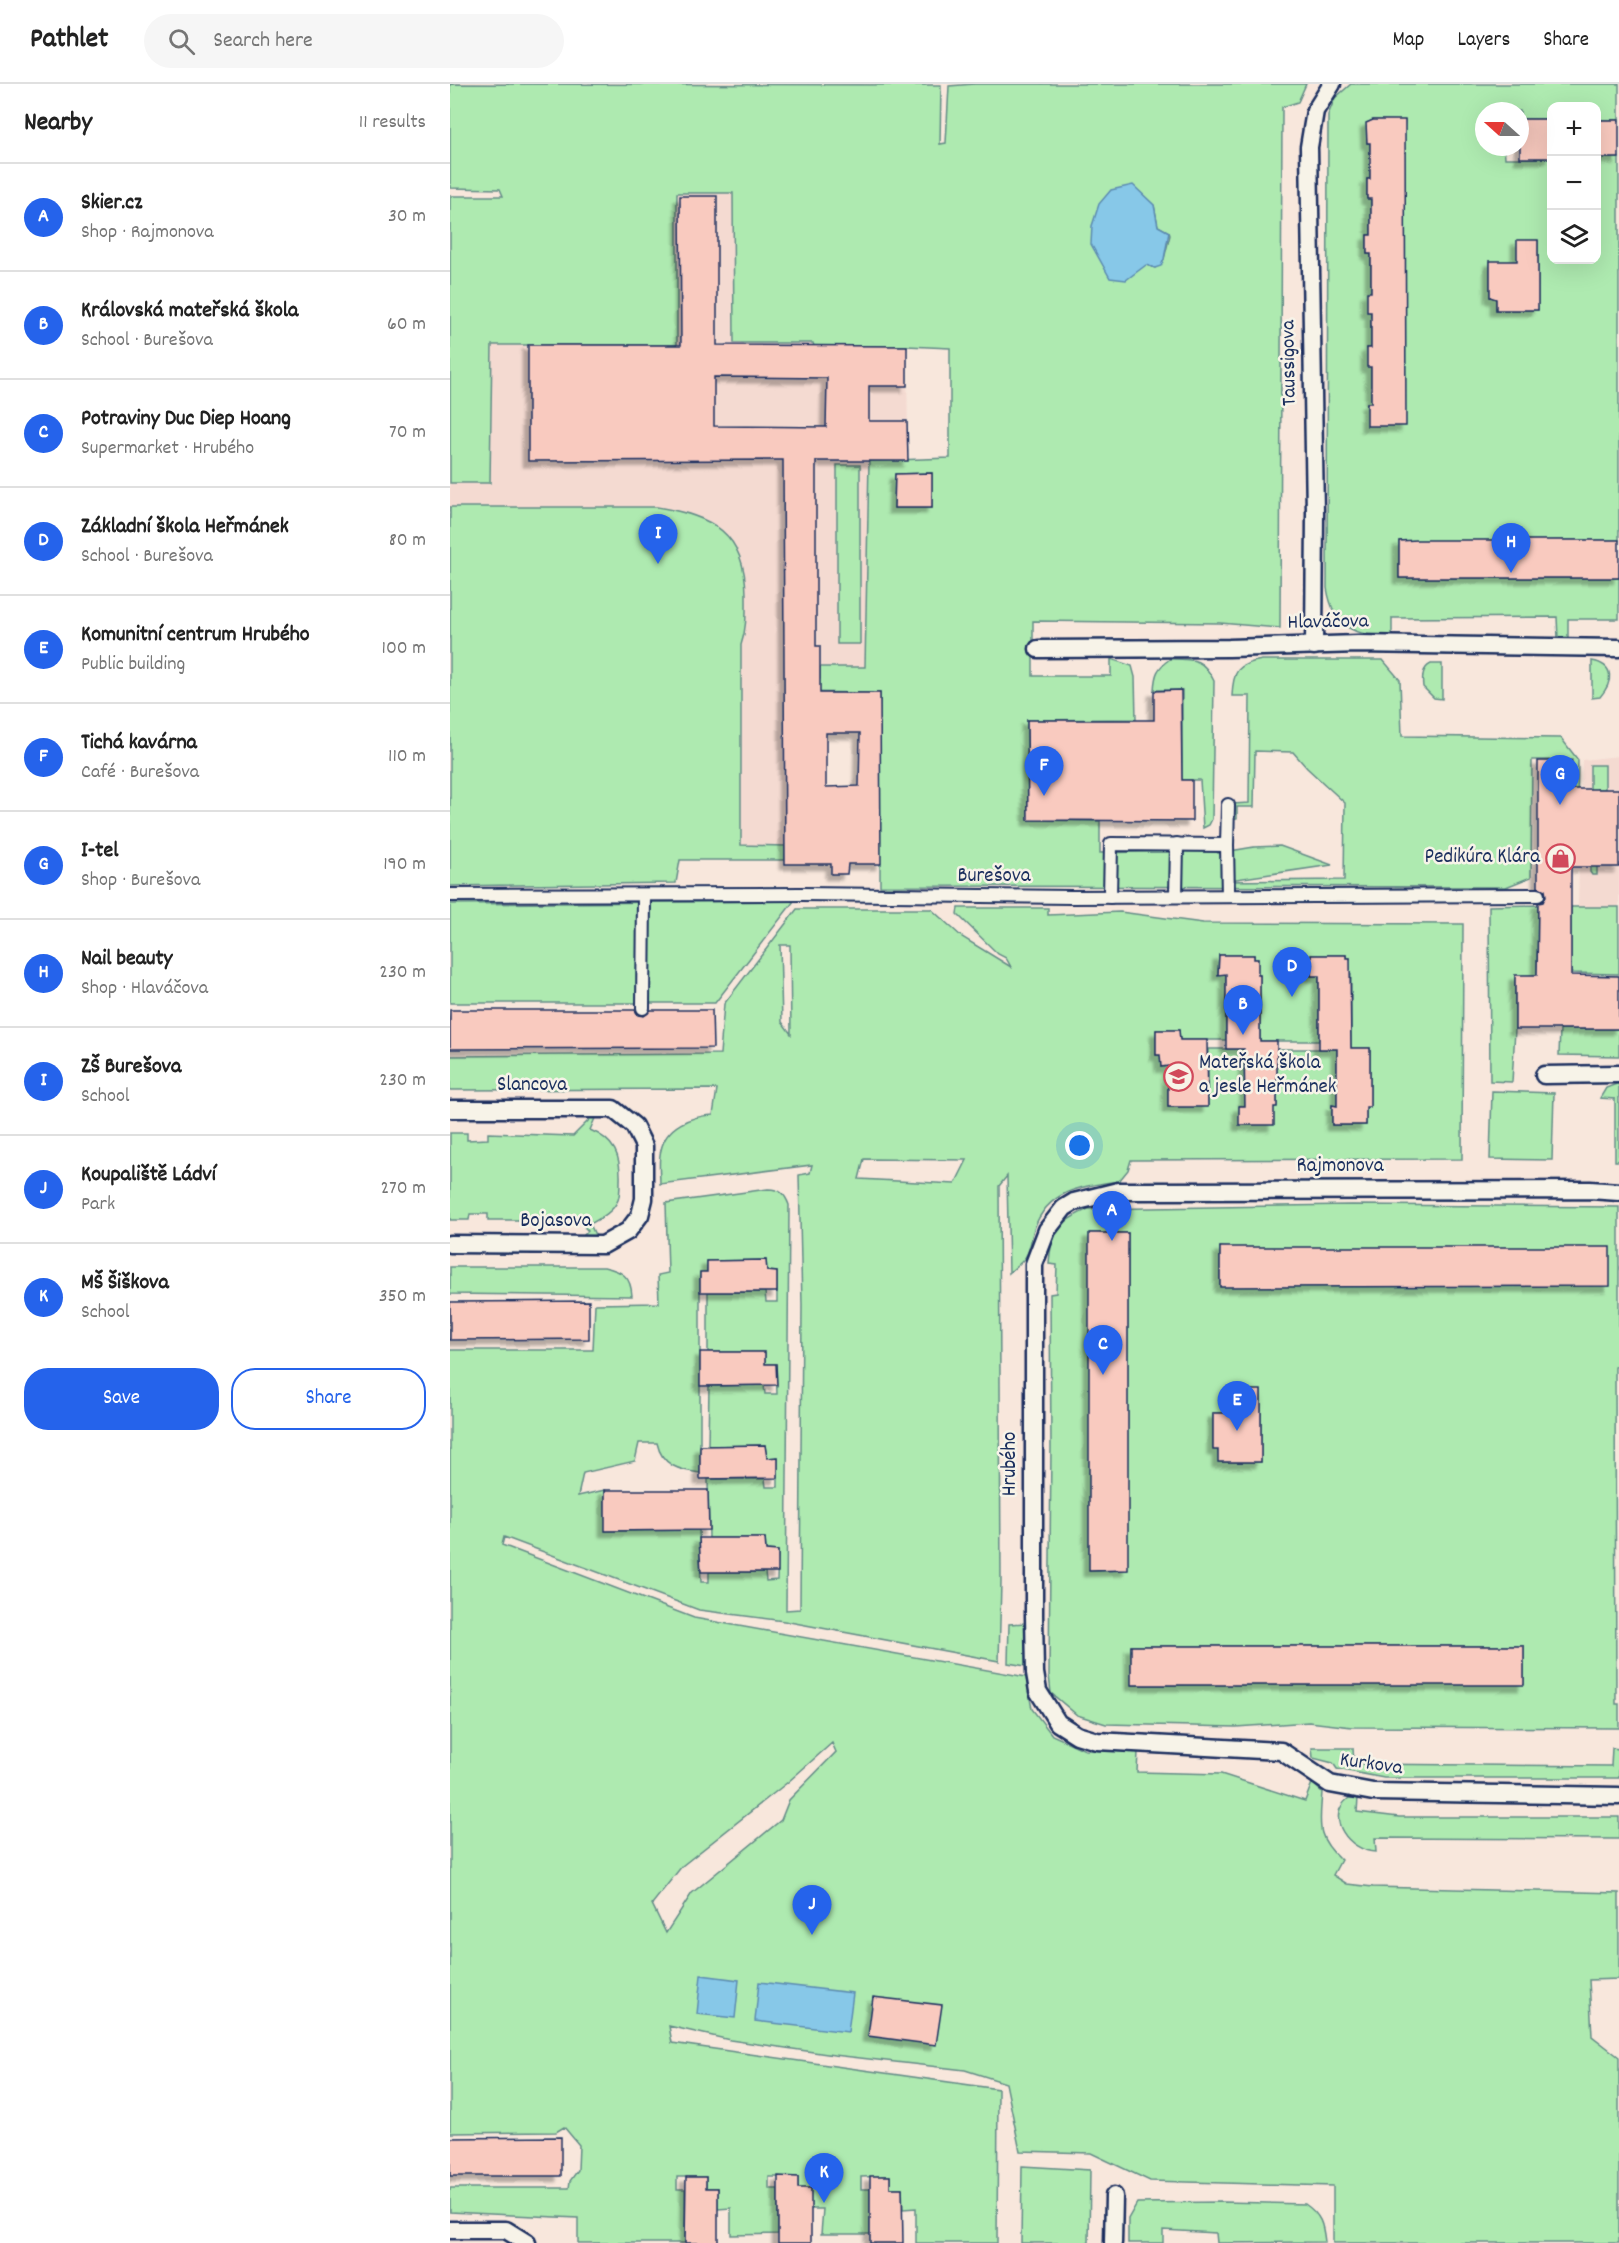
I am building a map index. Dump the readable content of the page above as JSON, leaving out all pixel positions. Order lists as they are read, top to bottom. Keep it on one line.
{"streets":{"street":["Taussigova","Hlaváčova","Burešova","Slancova","Rajmonova","Bojasova","Hrubého","Kurkova"]},"crossings":[["Taussigova","Hlaváčova"],["Slancova","Bojasova"],["Rajmonova","Hrubého"],["Hrubého","Kurkova"]],"places":{"shop":["Pedikúra Klára"],"school or university":["Mateřská škola a jesle Heřmánek"]},"north":"left","page":{"header":"Pathlet","search":"Search here","nav":["Map","Layers","Share"],"heading":["Nearby","11 results"],"map_buttons":["+","−"],"list":[{"mark":"A","name":"Skier.cz","note":"Shop · Rajmonova","value":"30 m"},{"mark":"B","name":"Královská mateřská škola","note":"School · Burešova","value":"60 m"},{"mark":"C","name":"Potraviny Duc Diep Hoang","note":"Supermarket · Hrubého","value":"70 m"},{"mark":"D","name":"Základní škola Heřmánek","note":"School · Burešova","value":"80 m"},{"mark":"E","name":"Komunitní centrum Hrubého","note":"Public building","value":"100 m"},{"mark":"F","name":"Tichá kavárna","note":"Café · Burešova","value":"110 m"},{"mark":"G","name":"I-tel","note":"Shop · Burešova","value":"190 m"},{"mark":"H","name":"Nail beauty","note":"Shop · Hlaváčova","value":"230 m"},{"mark":"I","name":"ZŠ Burešova","note":"School","value":"230 m"},{"mark":"J","name":"Koupaliště Ládví","note":"Park","value":"270 m"},{"mark":"K","name":"MŠ Šiškova","note":"School","value":"350 m"}],"pins":["I","H","F","G","D","B","A","C","E","J","K"],"buttons":["Save","Share"]}}
